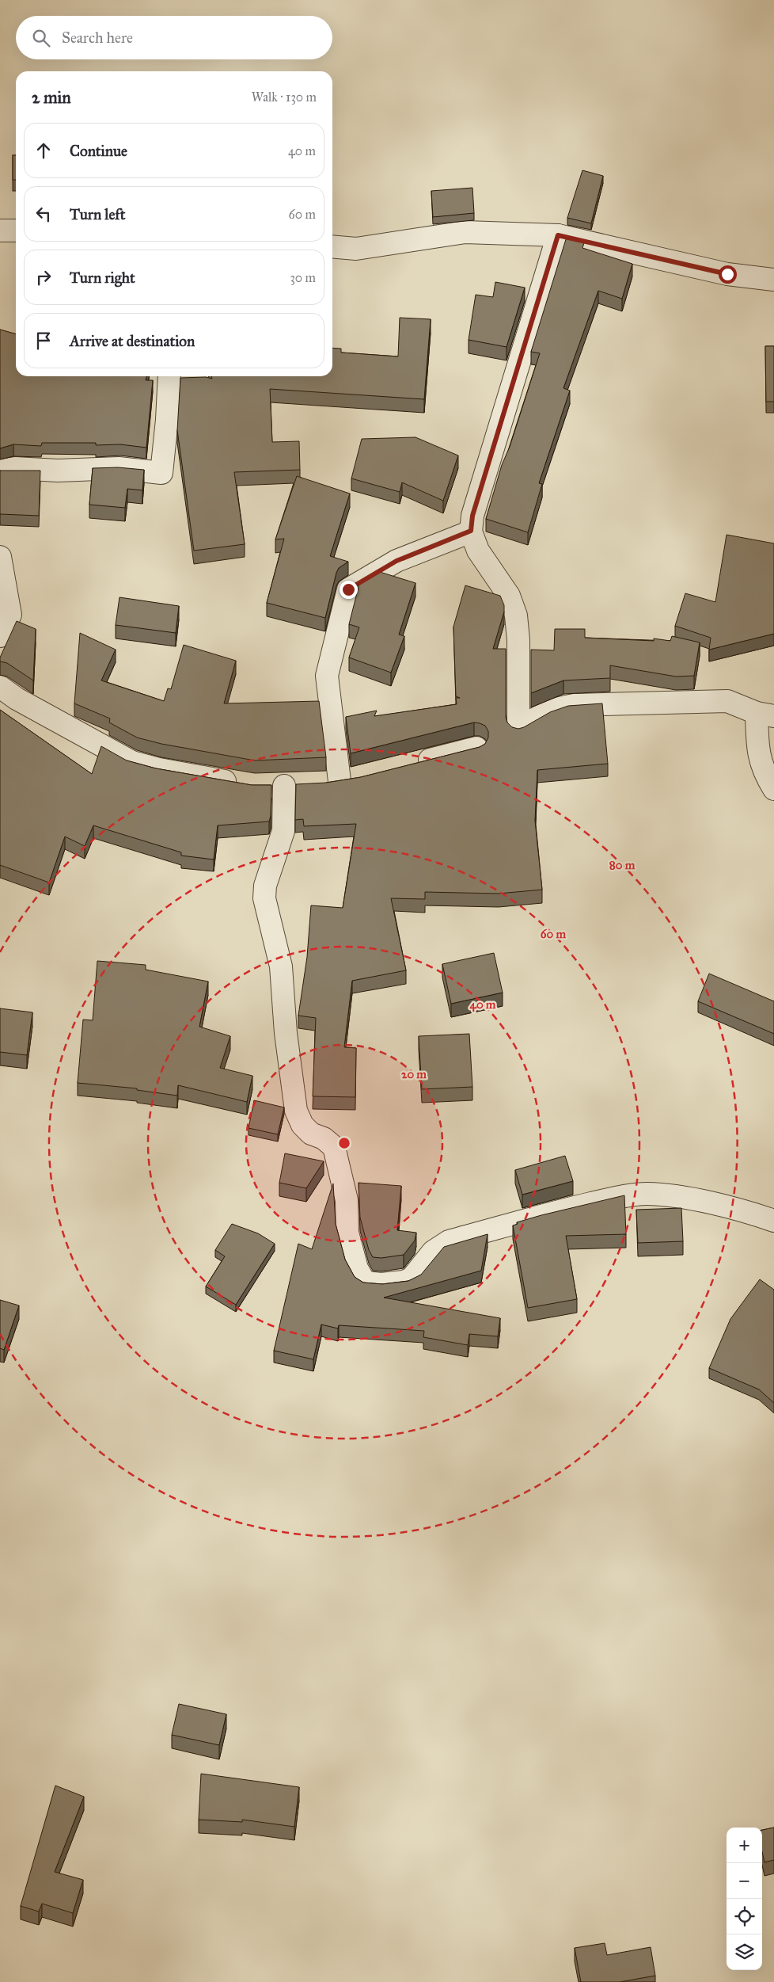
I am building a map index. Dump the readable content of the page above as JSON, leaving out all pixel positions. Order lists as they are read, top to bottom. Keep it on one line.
{"page":{"search":"Search here","heading":["2 min","Walk · 130 m"],"list":[["Continue","40 m"],["Turn left","60 m"],["Turn right","30 m"],"Arrive at destination"],"map_buttons":["+","−"]},"rings":["80 m","60 m","40 m","20 m"]}
